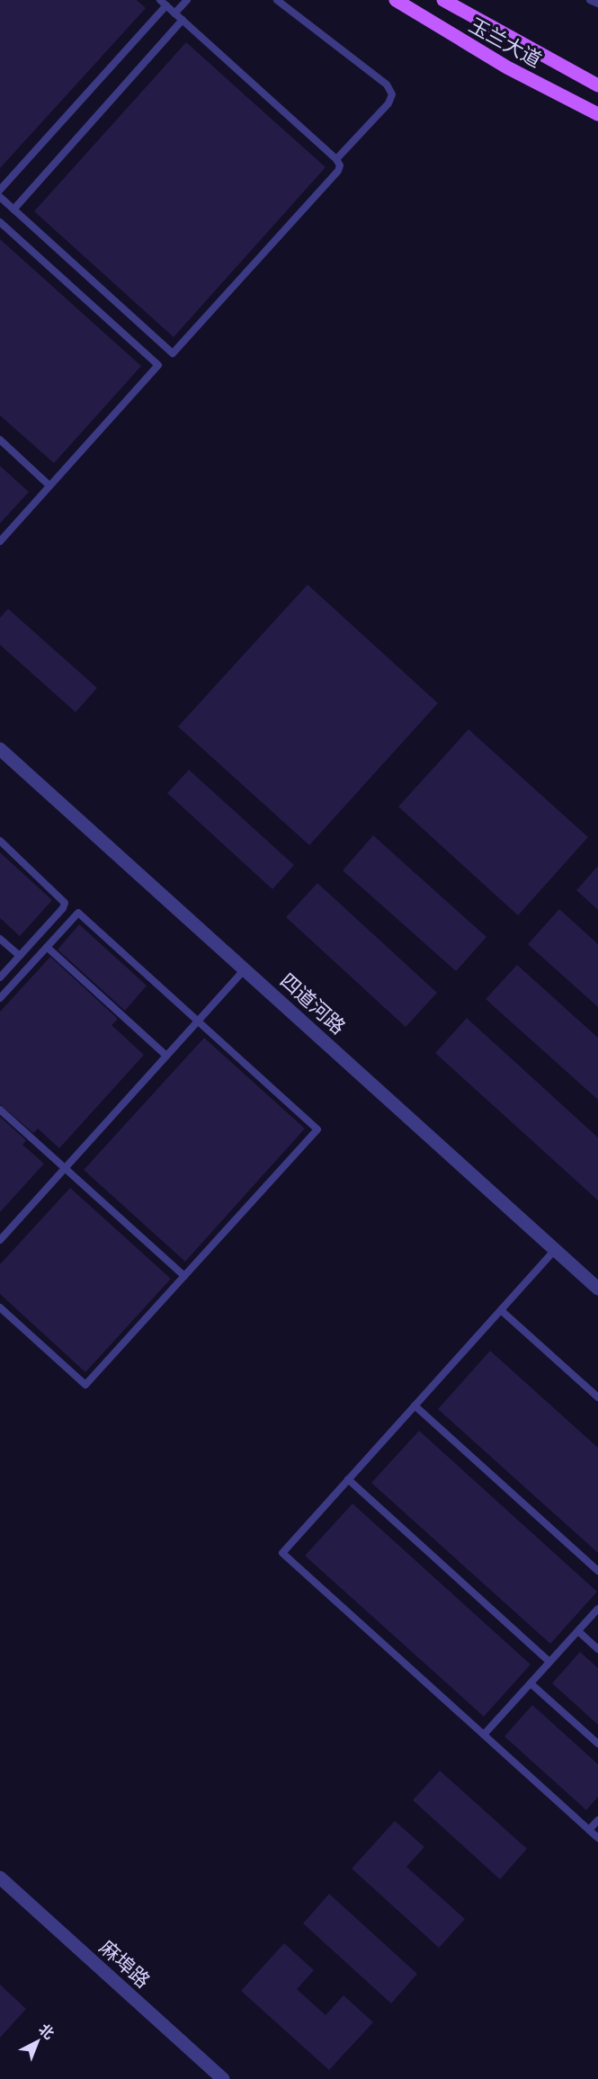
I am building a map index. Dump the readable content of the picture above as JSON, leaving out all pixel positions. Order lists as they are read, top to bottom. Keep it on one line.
{"streets":{"main road":["玉兰大道"],"street":["四道河路","麻埠路"]},"north":"top right"}
